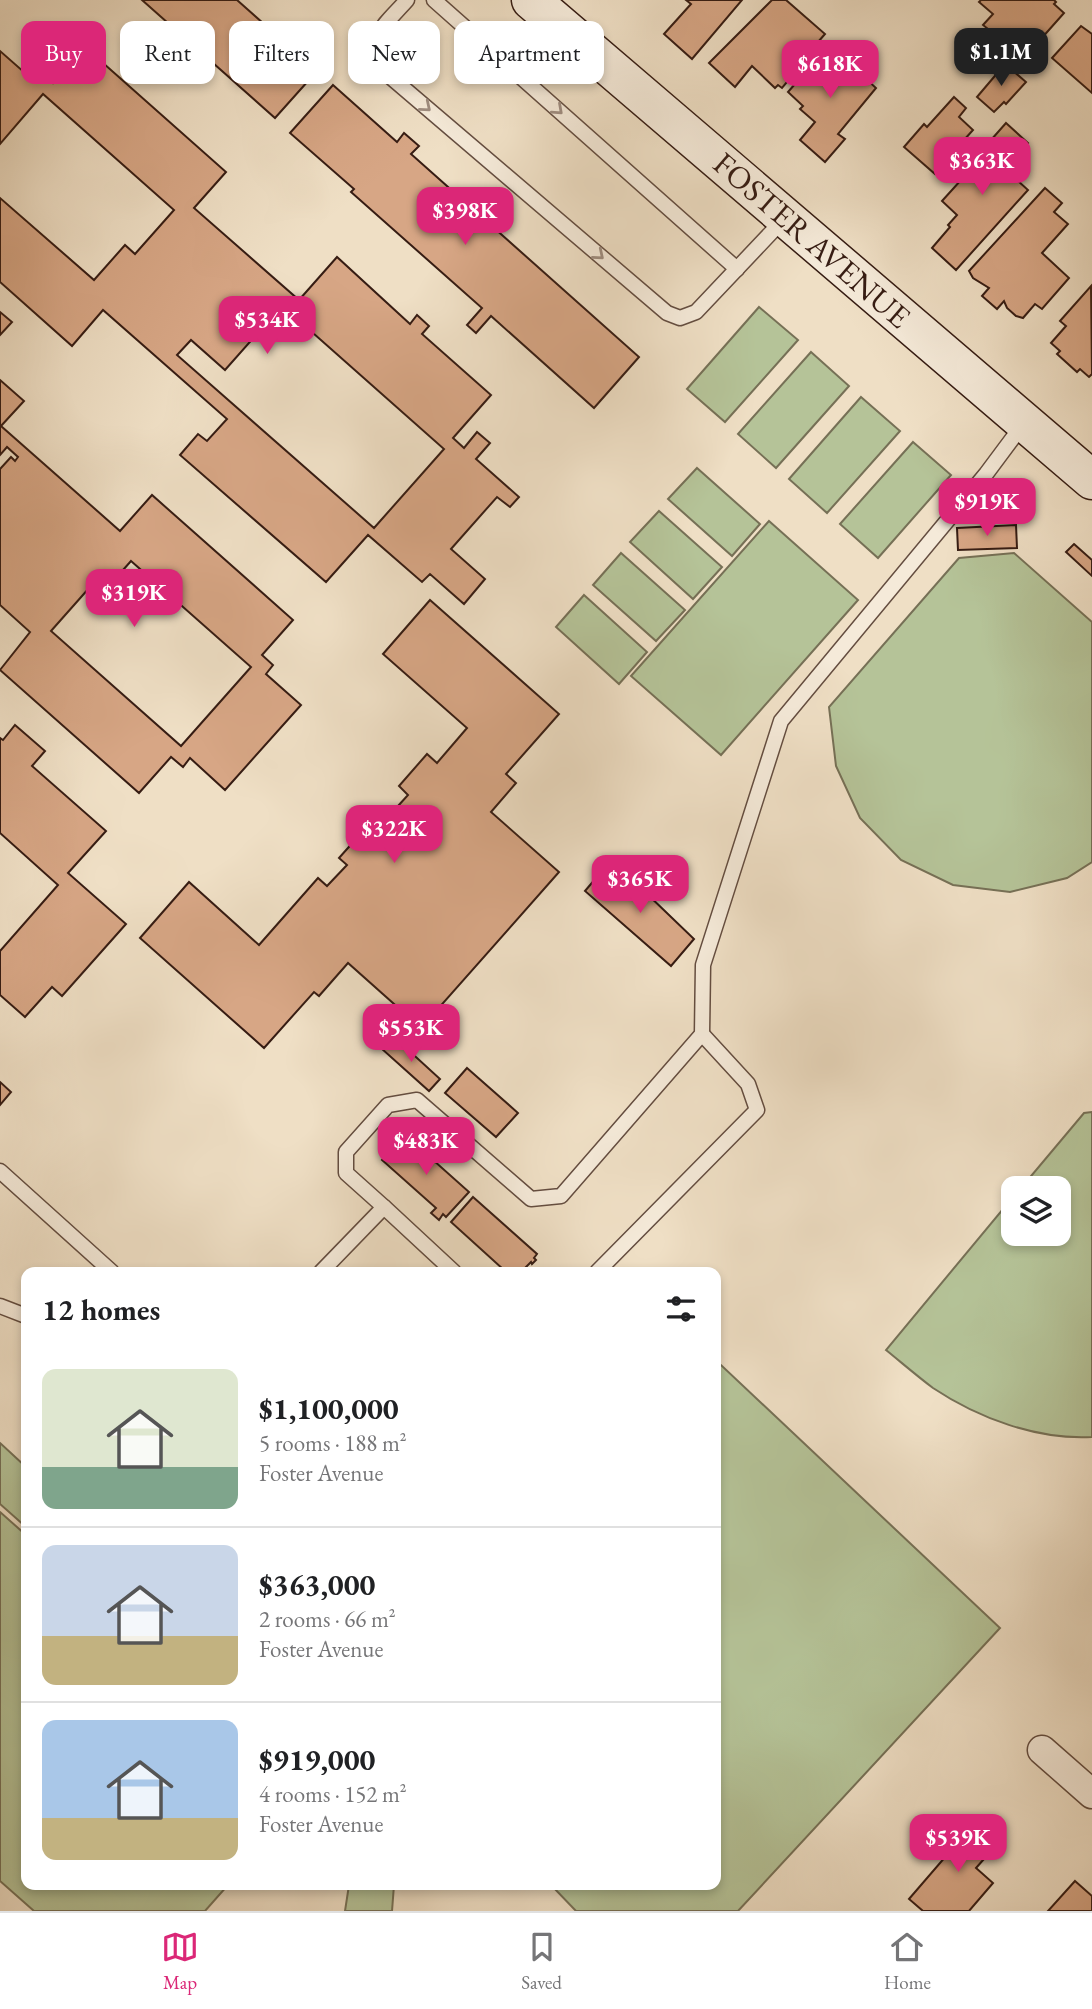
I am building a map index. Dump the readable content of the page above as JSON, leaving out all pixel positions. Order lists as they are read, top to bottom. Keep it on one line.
{"streets":{"street":["FOSTER AVENUE"]},"page":{"chip":["Buy","Rent","Filters","New","Apartment"],"price":["$1.1M","$618K","$363K","$398K","$534K","$919K","$319K","$322K","$365K","$553K","$483K","$539K"],"heading":"12 homes","list":[{"name":"$1,100,000","note":"5 rooms · 188 m² · Foster Avenue"},{"name":"$363,000","note":"2 rooms · 66 m² · Foster Avenue"},{"name":"$919,000","note":"4 rooms · 152 m² · Foster Avenue"}],"tabs":["Map","Saved","Home"]}}
